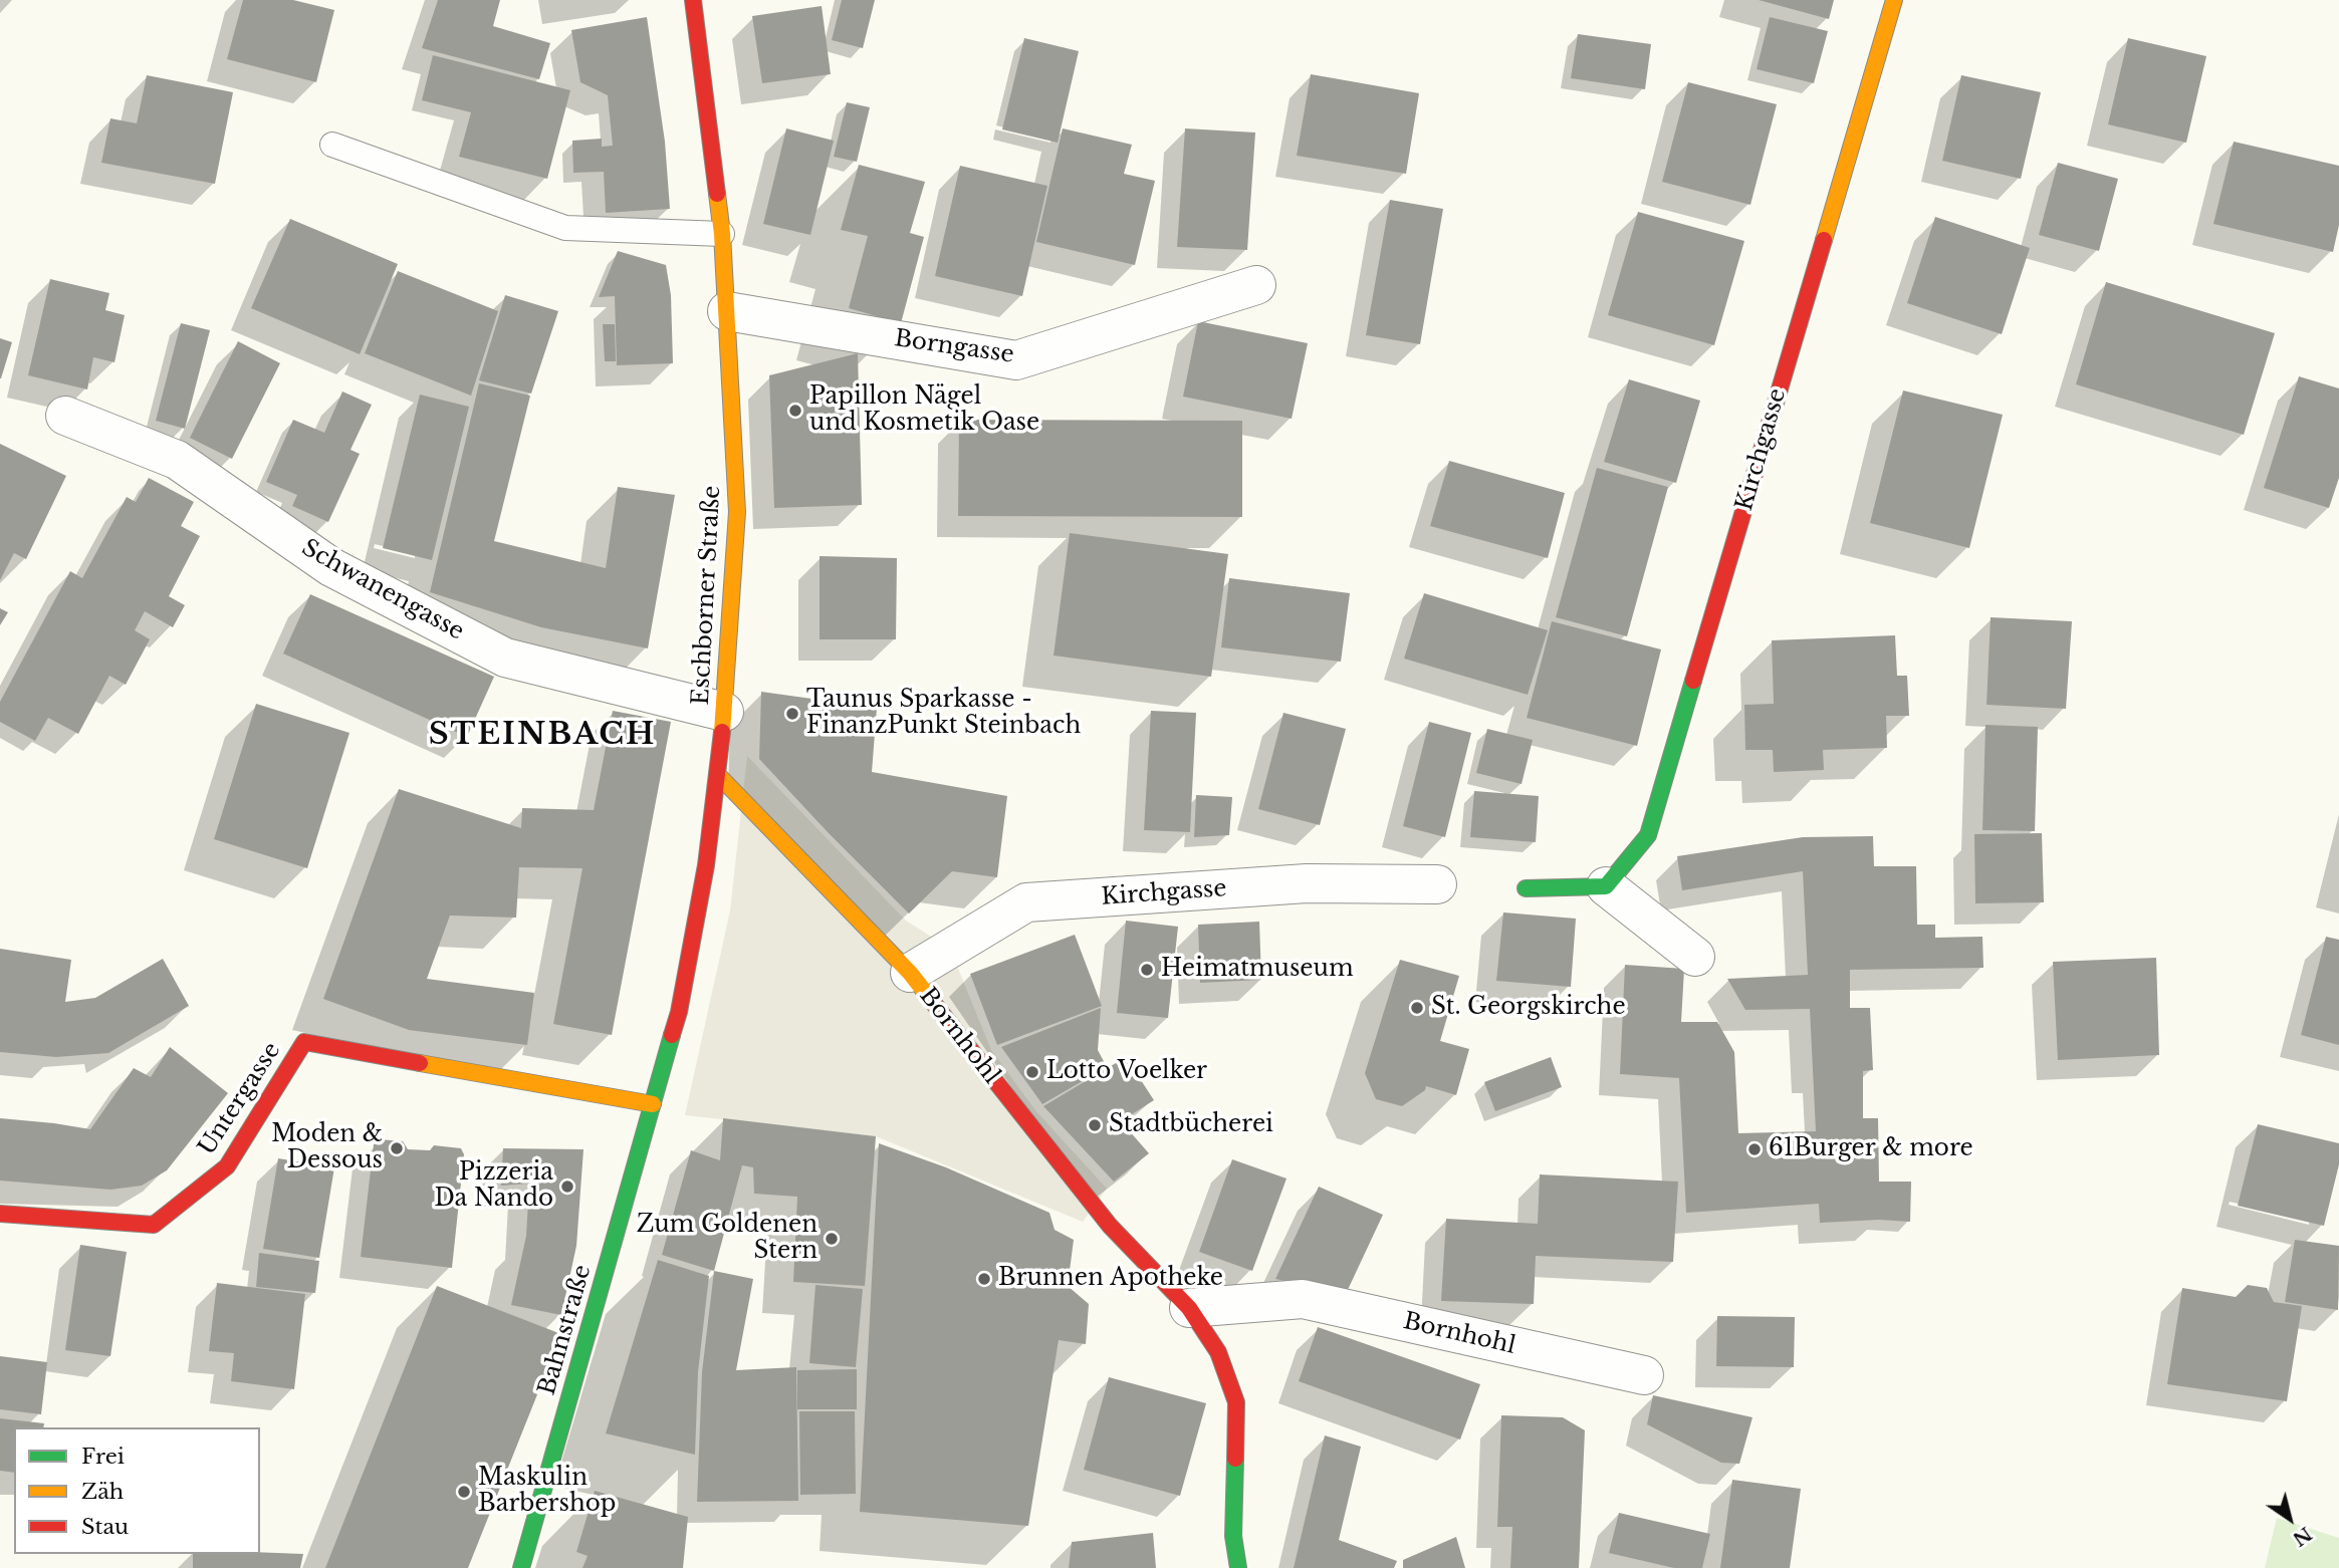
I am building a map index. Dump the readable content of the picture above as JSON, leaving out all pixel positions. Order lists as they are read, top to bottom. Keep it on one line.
{"streets":{"street":["Borngasse","Kirchgasse","Schwanengasse","Eschborner Straße","Bornhohl","Untergasse","Bahnstraße"]},"crossings":[["Borngasse","Eschborner Straße"],["Kirchgasse","Bornhohl"],["Schwanengasse","Eschborner Straße"],["Eschborner Straße","Bornhohl"],["Eschborner Straße","Untergasse"],["Eschborner Straße","Bahnstraße"],["Untergasse","Bahnstraße"]],"districts":["STEINBACH"],"places":["Papillon Nägel und Kosmetik Oase","Taunus Sparkasse - FinanzPunkt Steinbach","Heimatmuseum","St. Georgskirche","Lotto Voelker","Stadtbücherei","Moden & Dessous","61Burger & more","Pizzeria Da Nando","Zum Goldenen Stern","Brunnen Apotheke","Maskulin Barbershop"],"legend":["Frei","Zäh","Stau"],"north":"bottom right"}
